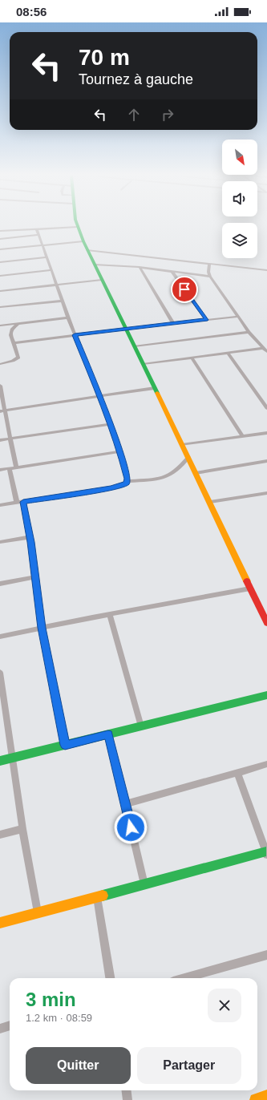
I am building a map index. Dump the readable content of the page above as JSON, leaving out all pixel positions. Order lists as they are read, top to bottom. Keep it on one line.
{"north":"bottom right","page":{"status":"08:56","turn":["70 m","Tournez à gauche"],"heading":["3 min","1.2 km · 08:59"],"buttons":["Quitter","Partager"]}}
